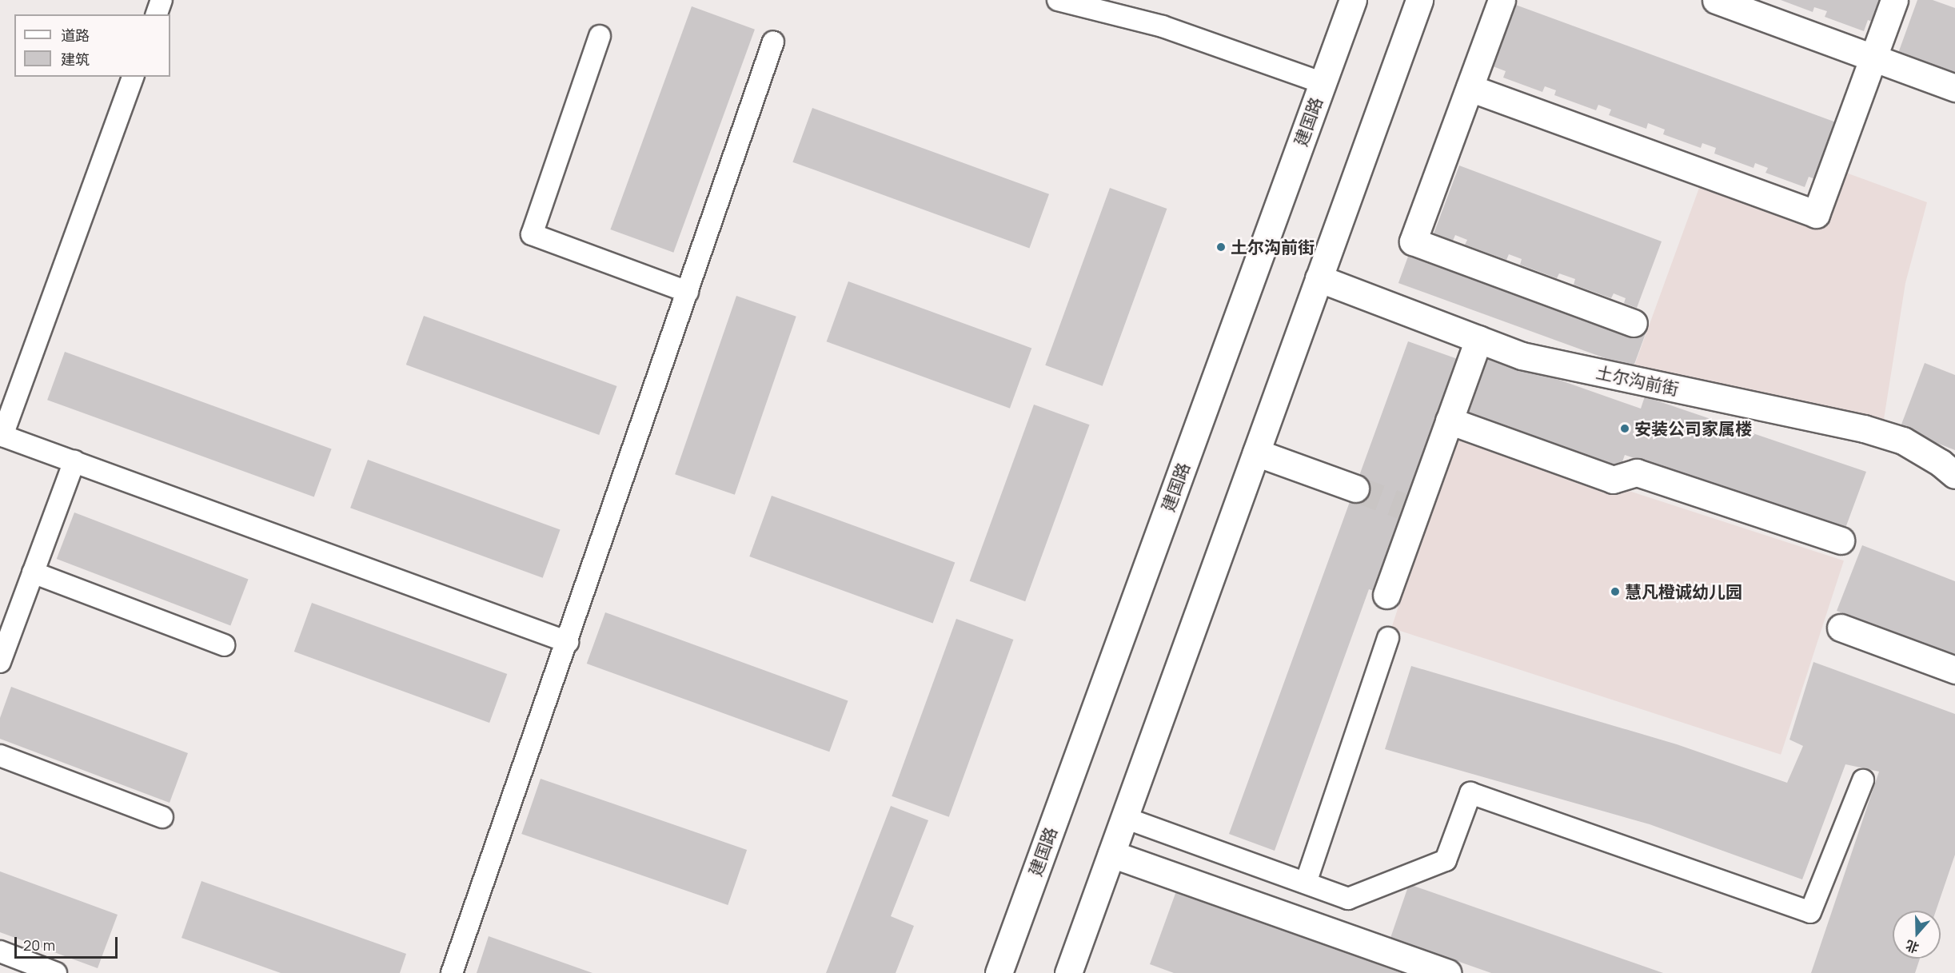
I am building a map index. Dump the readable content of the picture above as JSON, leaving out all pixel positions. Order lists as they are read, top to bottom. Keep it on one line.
{"streets":{"street":["建国路","土尔沟前街"]},"places":["土尔沟前街","安装公司家属楼","慧凡橙诚幼儿园"],"legend":["道路","建筑"],"scale_bar":"20 m","north":"bottom"}
